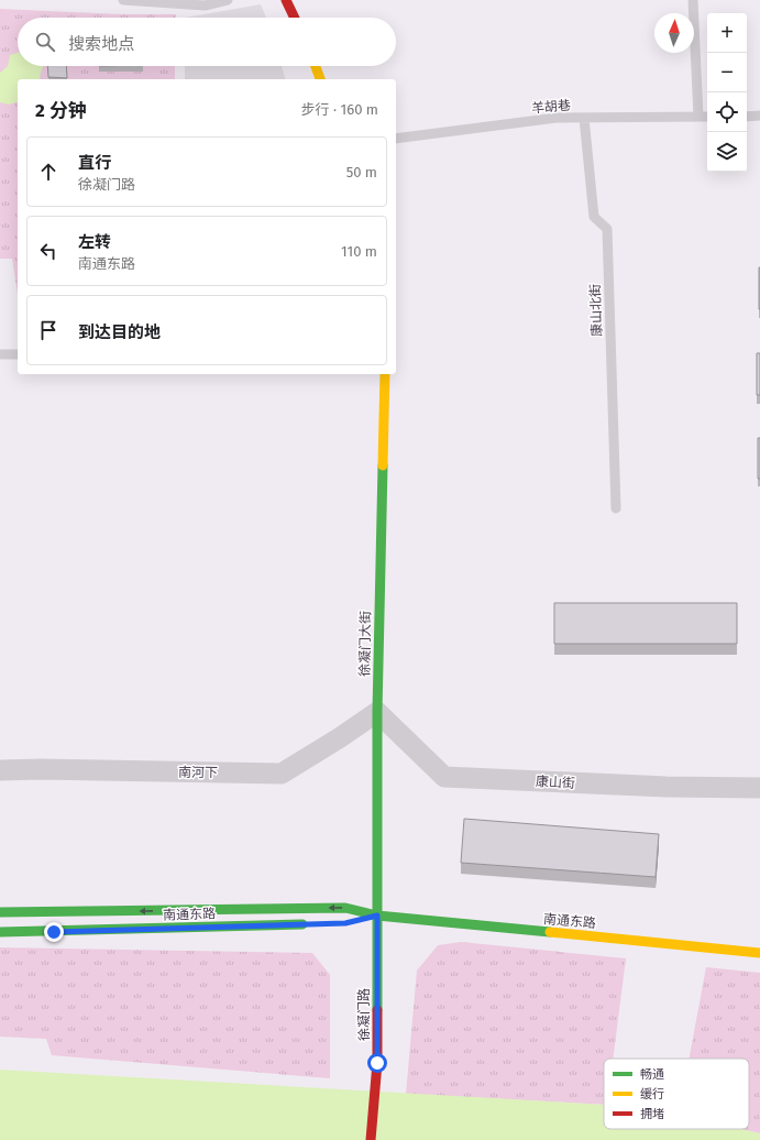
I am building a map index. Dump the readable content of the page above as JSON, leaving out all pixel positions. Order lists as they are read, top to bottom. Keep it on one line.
{"streets":{"main road":["徐凝门大街","南通东路","徐凝门路"],"street":["南河下","康山街"],"lane":["羊胡巷","康山北街"]},"crossings":[["羊胡巷","康山北街"],["徐凝门大街","南河下"],["徐凝门大街","康山街"],["徐凝门大街","南通东路"],["徐凝门大街","徐凝门路"],["南河下","康山街"],["南通东路","徐凝门路"]],"legend":["畅通","缓行","拥堵"],"north":"top","page":{"map_buttons":["+","−"],"search":"搜索地点","heading":["2 分钟","步行 · 160 m"],"list":[["直行","徐凝门路","50 m"],["左转","南通东路","110 m"],"到达目的地"]}}
